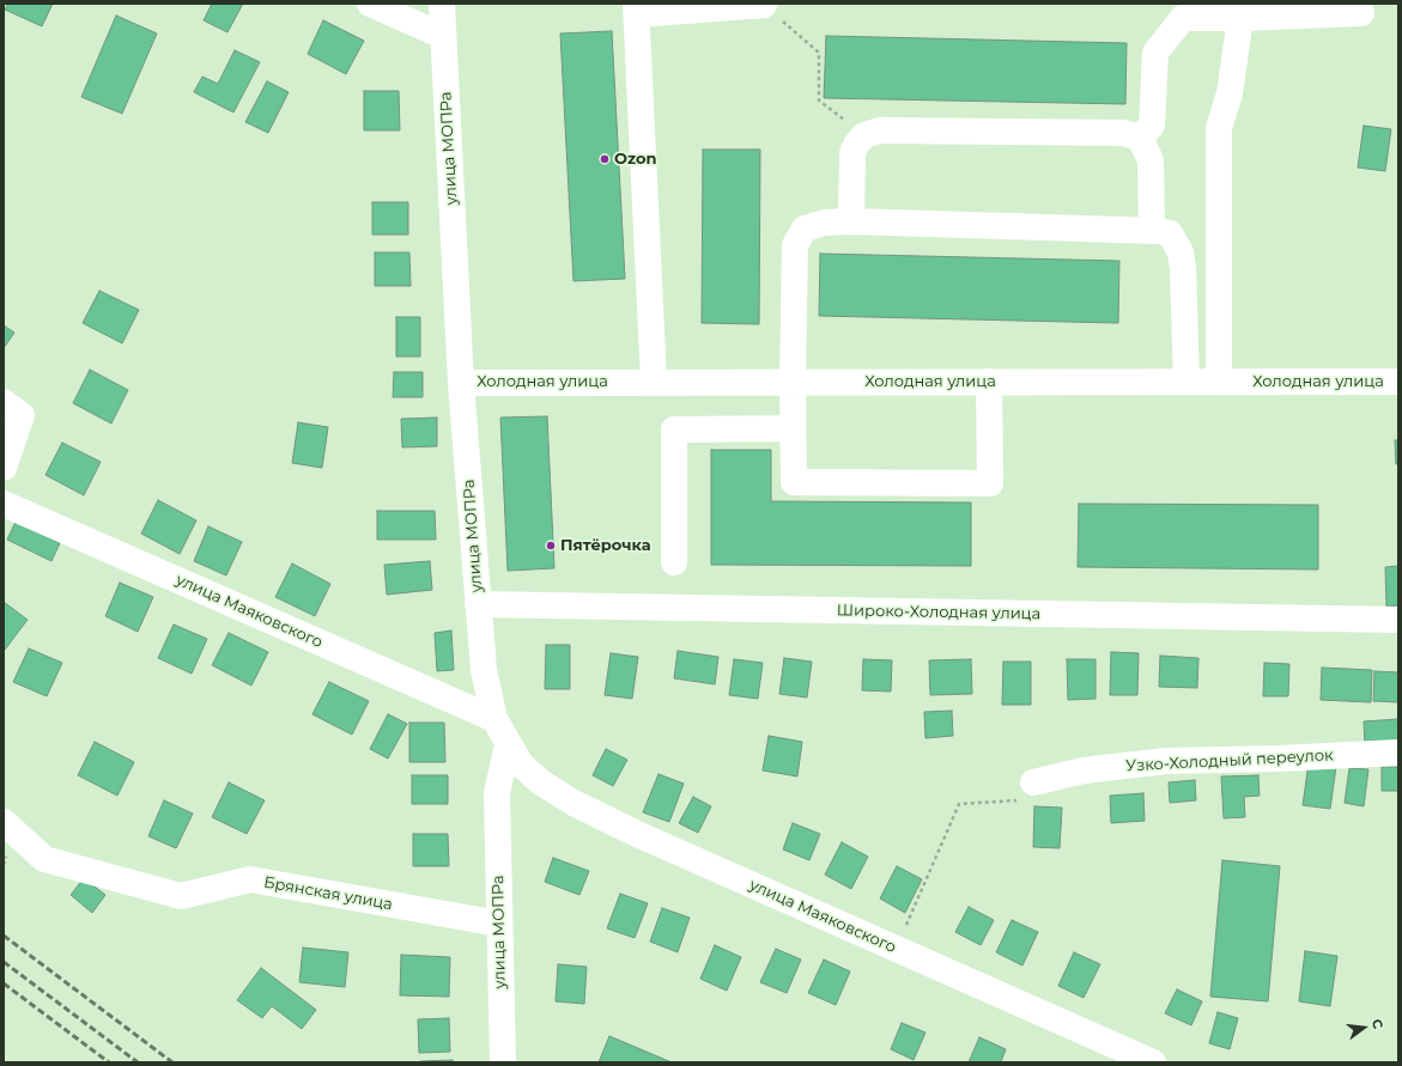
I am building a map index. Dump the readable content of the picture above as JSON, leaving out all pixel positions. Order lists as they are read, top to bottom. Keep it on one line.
{"streets":{"street":["улица МОПРа","Холодная улица","улица Маяковского","Широко-Холодная улица","Узко-Холодный переулок","Брянская улица"]},"crossings":[["улица МОПРа","Холодная улица"],["улица МОПРа","улица Маяковского"],["улица МОПРа","Широко-Холодная улица"],["улица МОПРа","Брянская улица"]],"places":["Ozon","Пятёрочка"],"north":"right"}
